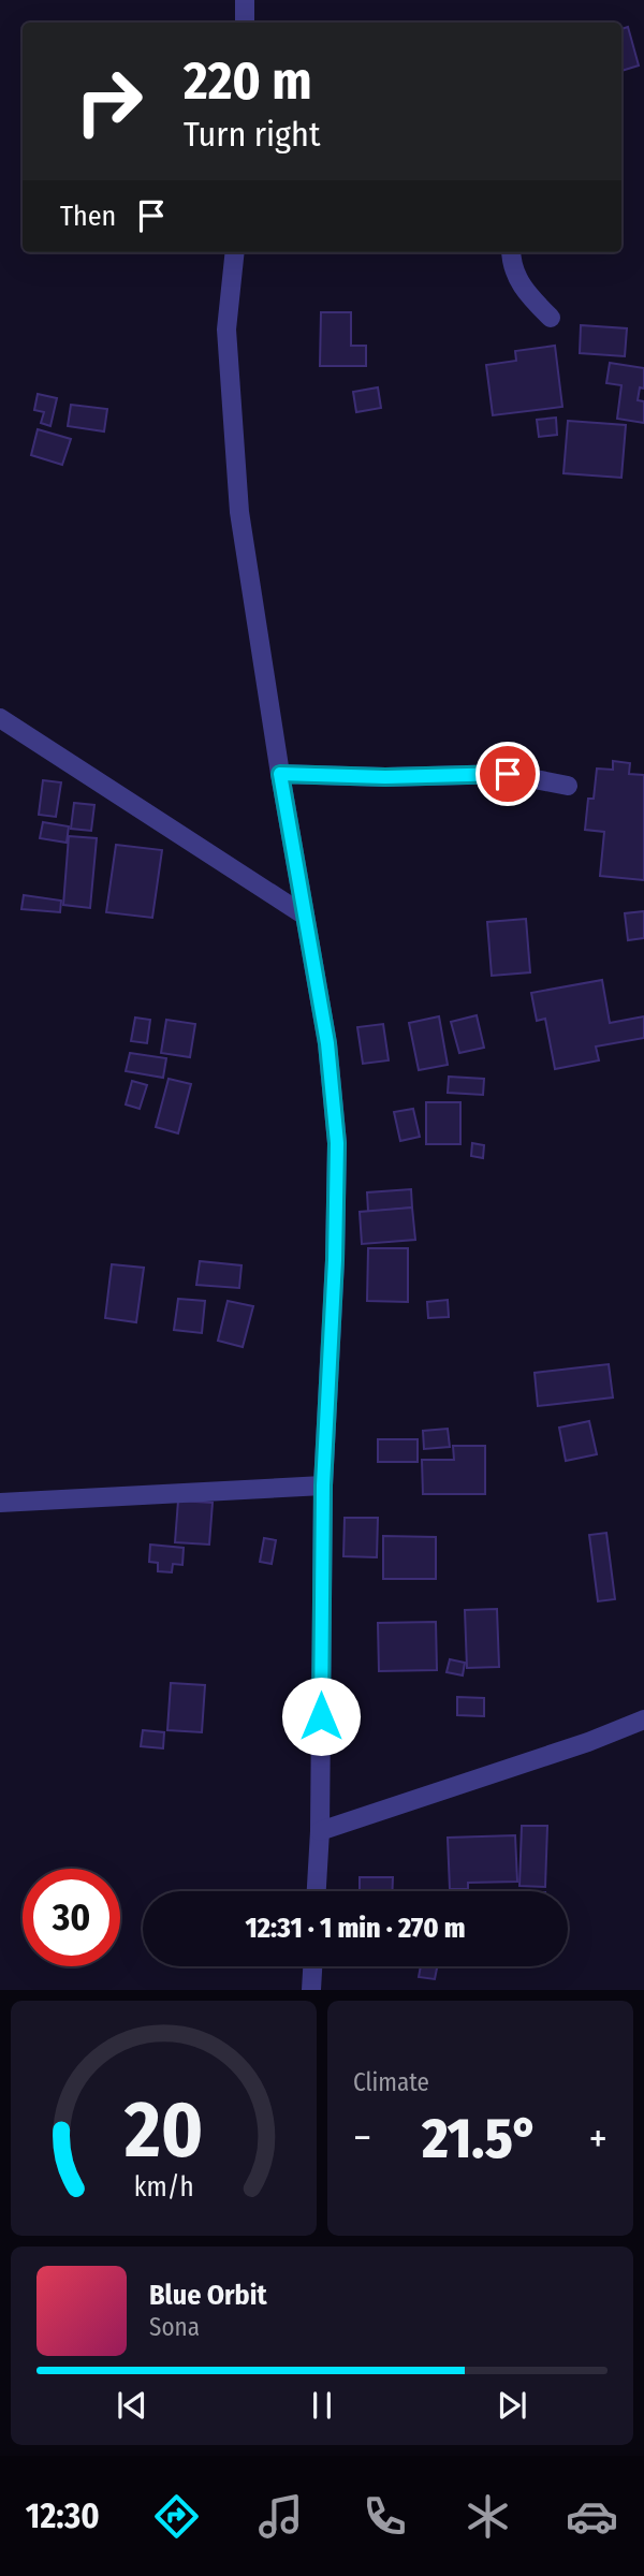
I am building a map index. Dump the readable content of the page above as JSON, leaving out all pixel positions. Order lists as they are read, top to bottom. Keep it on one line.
{"page":{"turn":["220 m","Turn right"],"then":"Then","limit":"30","trip":"12:31 · 1 min · 270 m","tile":"Climate","heat":["−","21.5°","+"],"song":["Blue Orbit","Sona"],"tabs":"12:30","gauge":["20","km/h"]}}
